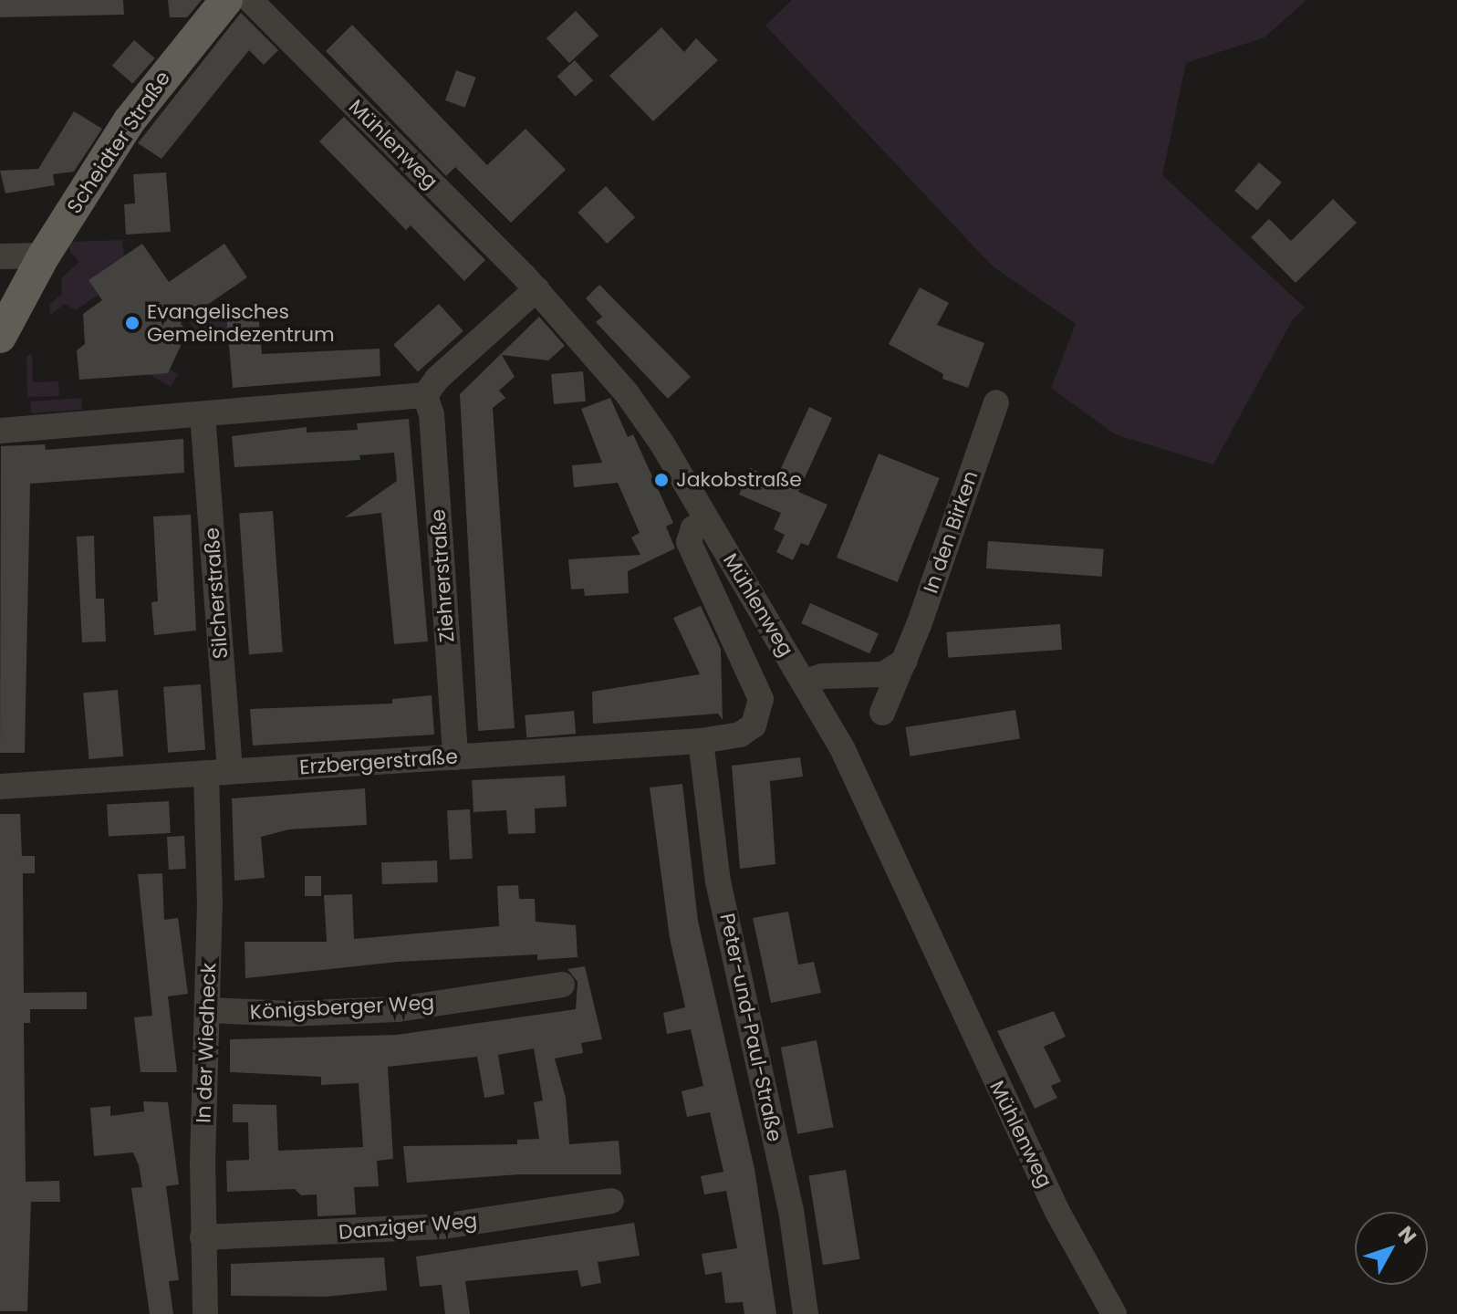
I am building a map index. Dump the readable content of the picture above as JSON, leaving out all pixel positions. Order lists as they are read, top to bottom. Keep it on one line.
{"streets":{"main road":["Scheidter Straße"],"street":["Mühlenweg","In den Birken","Ziehrerstraße","Silcherstraße","Erzbergerstraße","Königsberger Weg","Peter-und-Paul-Straße","In der Wiedheck","Danziger Weg"]},"crossings":[["Mühlenweg","Erzbergerstraße"],["Ziehrerstraße","Erzbergerstraße"],["Silcherstraße","Erzbergerstraße"],["Silcherstraße","In der Wiedheck"],["Erzbergerstraße","Peter-und-Paul-Straße"],["Erzbergerstraße","In der Wiedheck"],["Königsberger Weg","In der Wiedheck"],["In der Wiedheck","Danziger Weg"]],"places":["Evangelisches Gemeindezentrum","Jakobstraße"],"north":"top right"}
